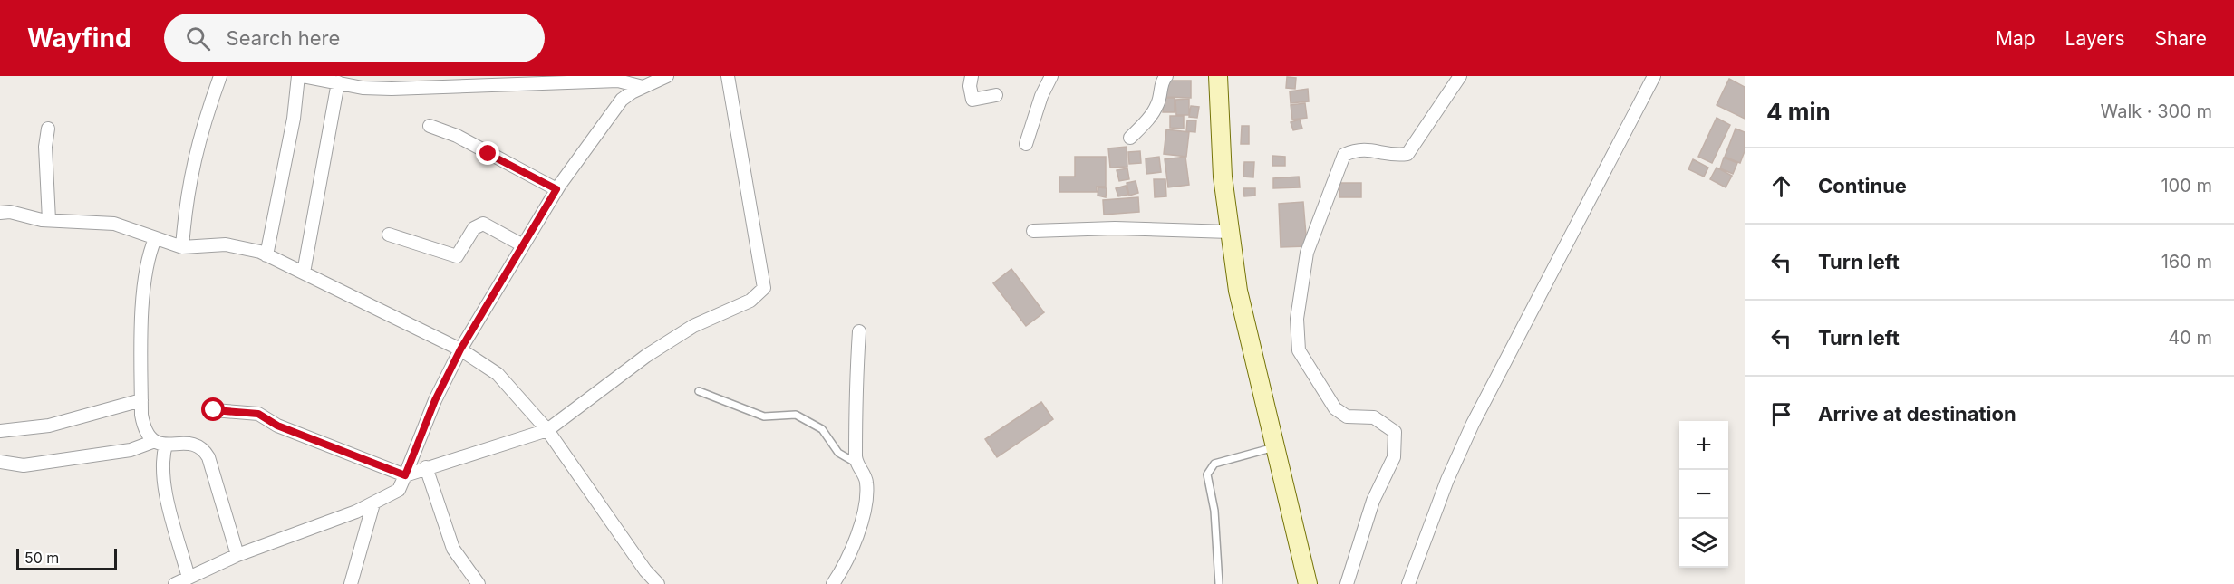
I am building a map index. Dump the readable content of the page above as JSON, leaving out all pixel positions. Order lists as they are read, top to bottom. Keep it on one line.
{"scale_bar":"50 m","page":{"header":"Wayfind","search":"Search here","nav":["Map","Layers","Share"],"heading":["4 min","Walk · 300 m"],"list":[["Continue","100 m"],["Turn left","160 m"],["Turn left","40 m"],"Arrive at destination"],"map_buttons":["+","−"],"scale":"50 m"}}
